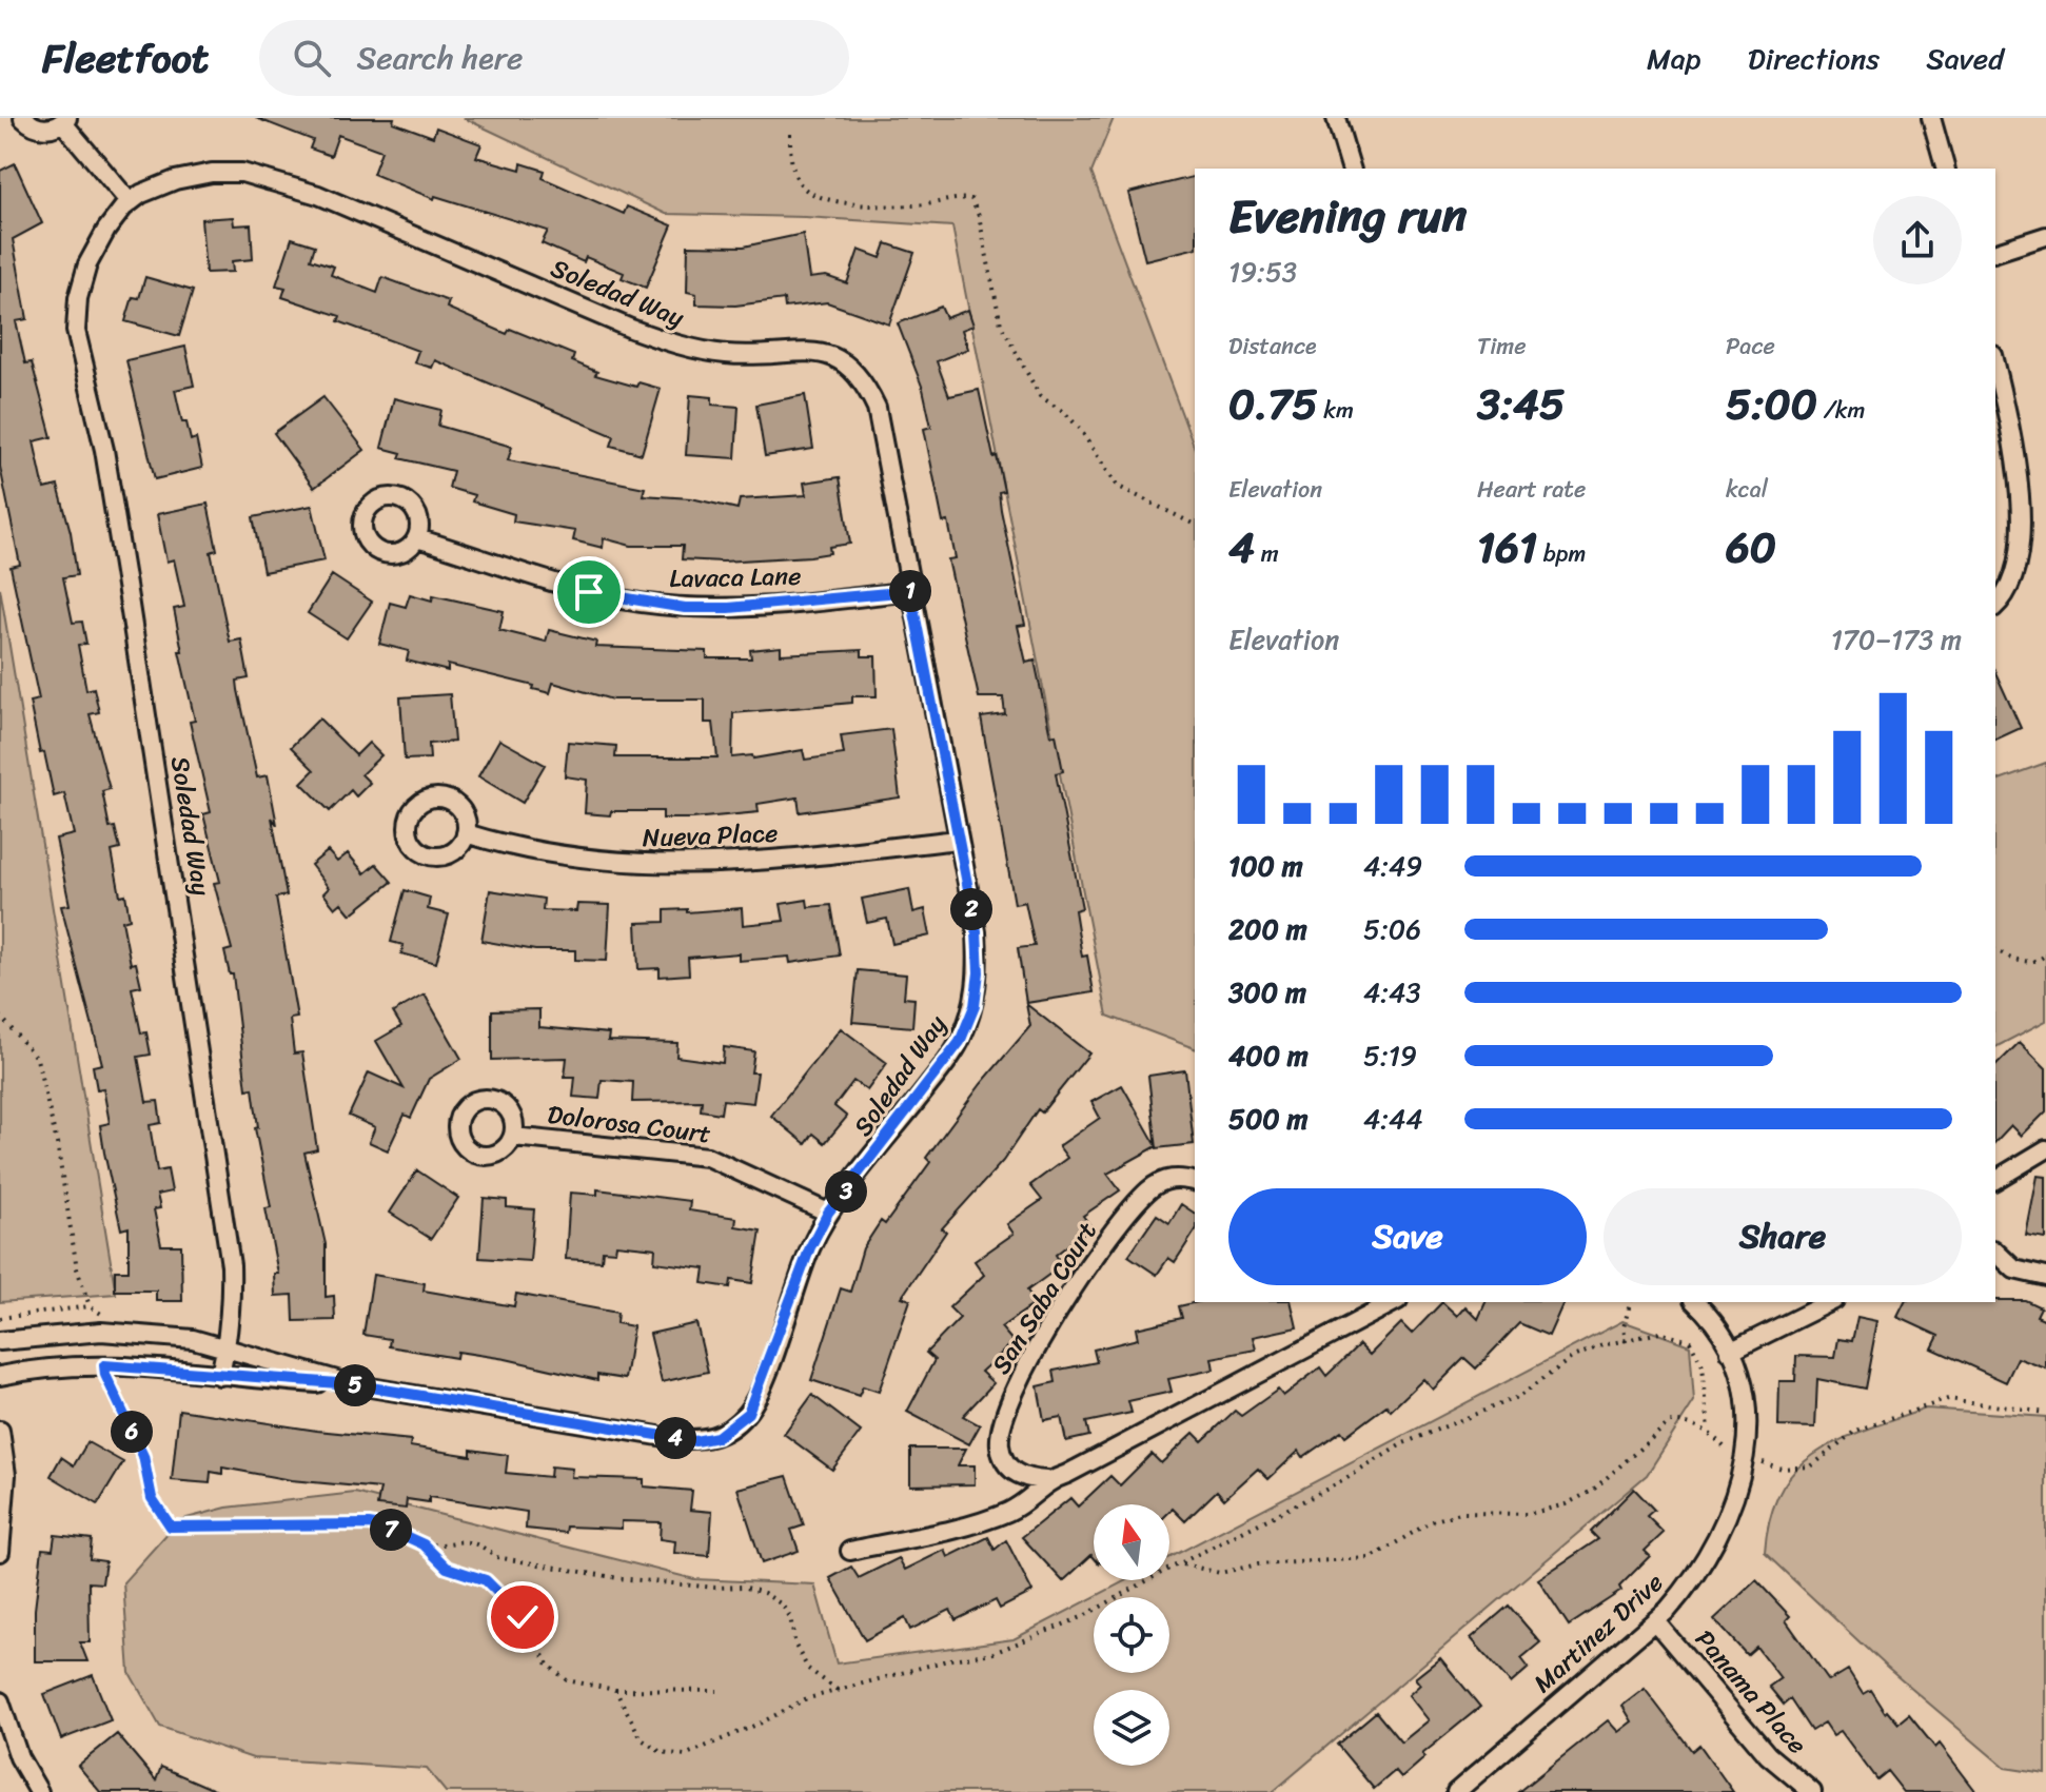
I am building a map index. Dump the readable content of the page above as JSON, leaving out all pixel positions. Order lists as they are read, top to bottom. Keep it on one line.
{"streets":{"street":["Soledad Way","Lavaca Lane","Nueva Place","Dolorosa Court","San Saba Court","Martinez Drive","Panama Place"]},"crossings":[["Soledad Way","Lavaca Lane"],["Soledad Way","Nueva Place"],["Soledad Way","Dolorosa Court"],["Martinez Drive","Panama Place"]],"north":"top","page":{"header":"Fleetfoot","search":"Search here","nav":["Map","Directions","Saved"],"heading":["Evening run","19:53"],"stats":[["Distance","0.75 km"],["Time","3:45"],["Pace","5:00 /km"],["Elevation","4 m"],["Heart rate","161 bpm"],["kcal","60"]],"pins":["1","2","3","5","6","4","7"],"chart":["Elevation","170–173 m"],"list":[{"name":"100 m","note":"4:49"},{"name":"200 m","note":"5:06"},{"name":"300 m","note":"4:43"},{"name":"400 m","note":"5:19"},{"name":"500 m","note":"4:44"}],"buttons":["Save","Share"]}}
